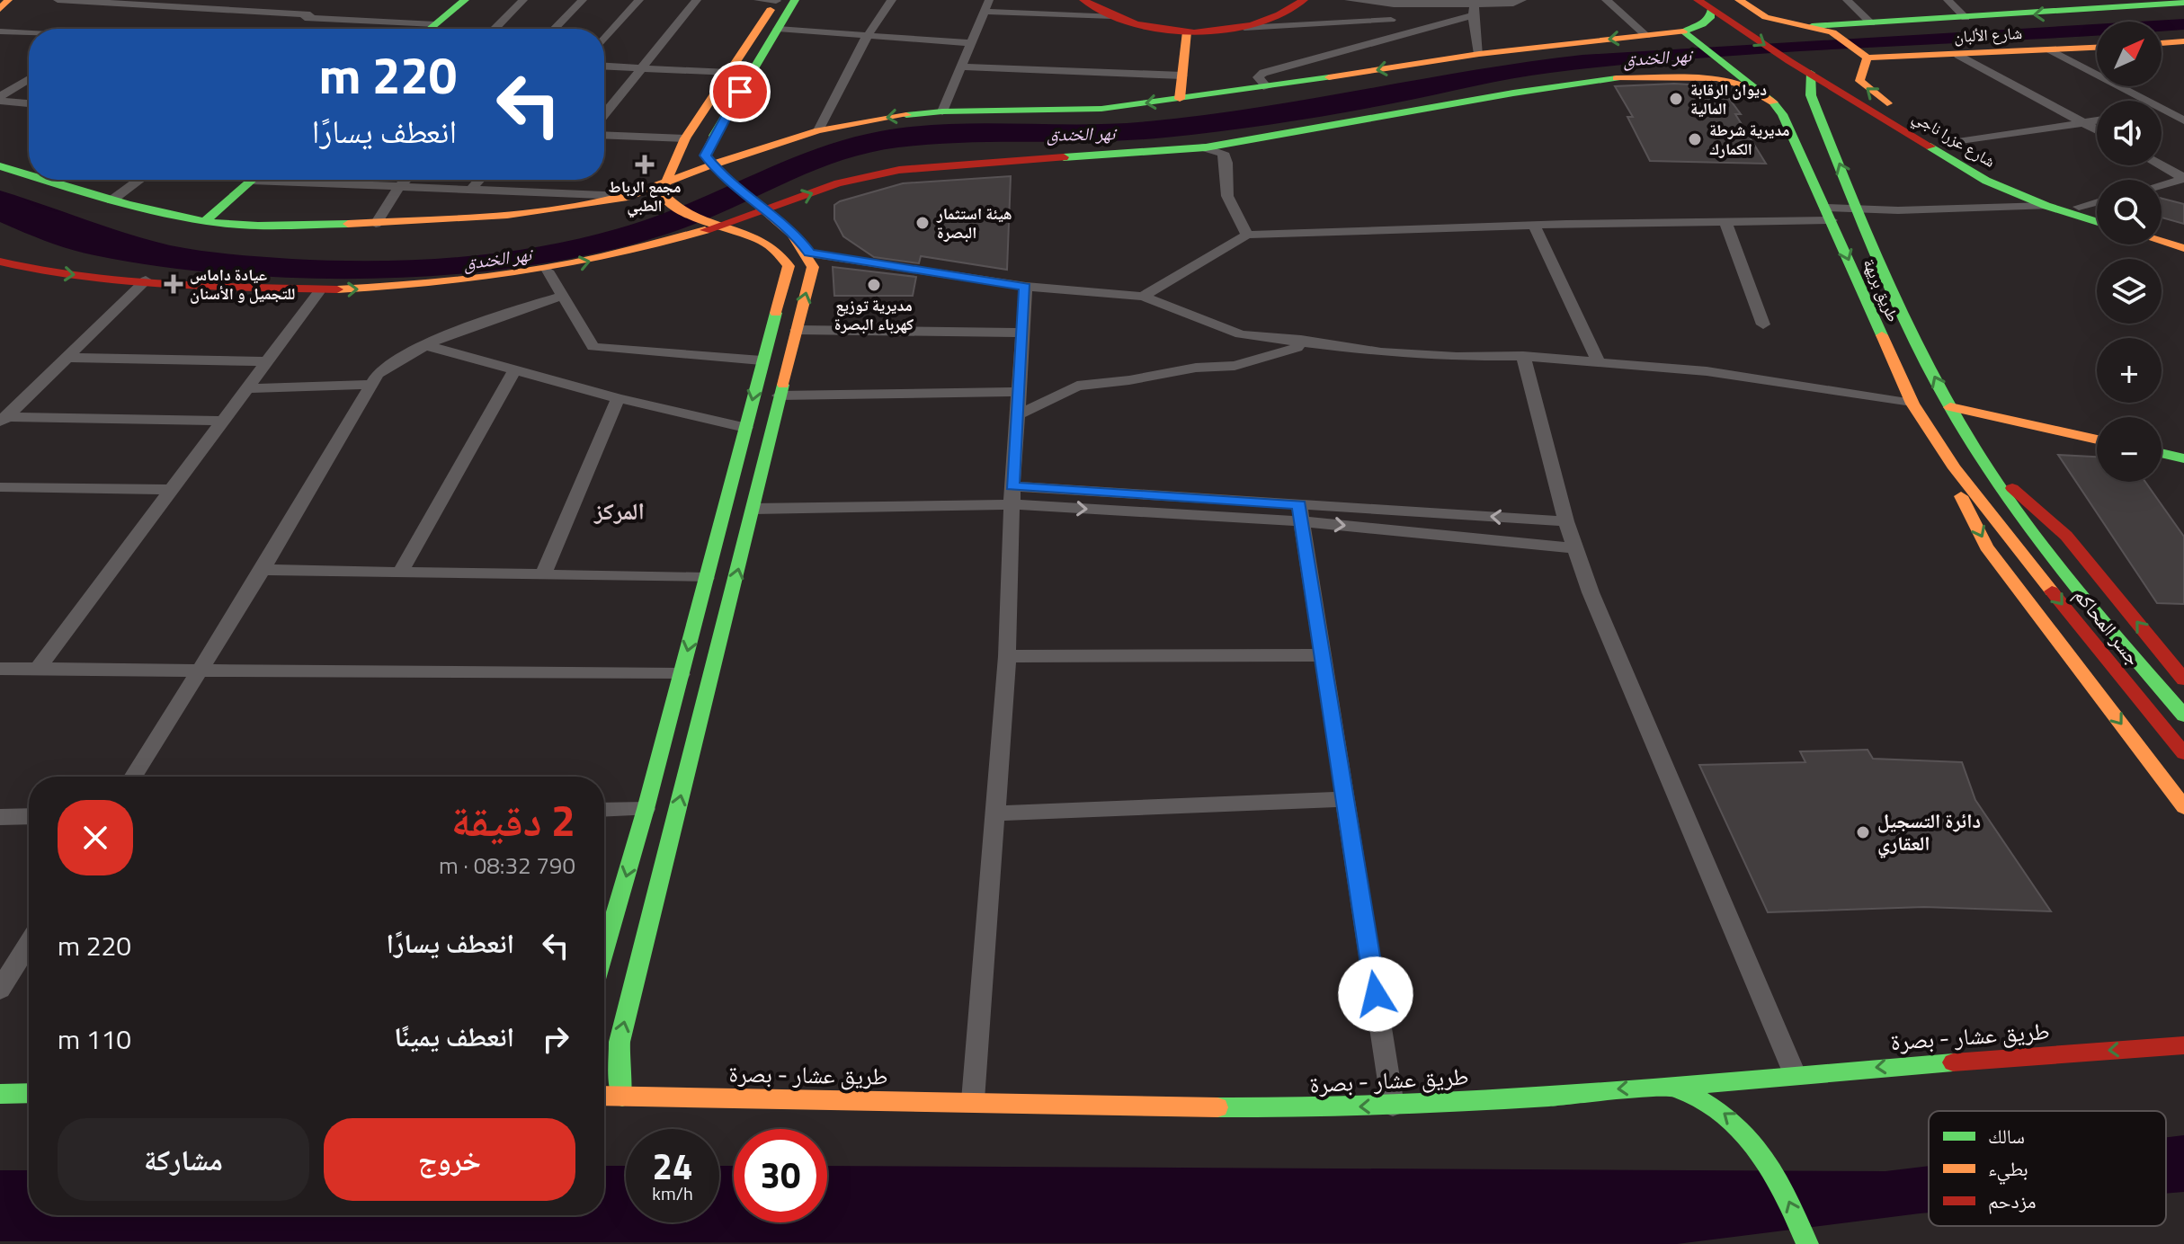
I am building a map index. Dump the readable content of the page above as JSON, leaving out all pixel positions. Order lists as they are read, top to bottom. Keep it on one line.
{"streets":{"main road":["شارع الألبان","شارع عزرا ناجي","طريق بريهة","جسر المحاكم","طريق عشار - بصرة"]},"crossings":[["شارع الألبان","شارع عزرا ناجي"],["شارع عزرا ناجي","طريق بريهة"],["طريق بريهة","جسر المحاكم"]],"one_way":["طريق عشار - بصرة"],"districts":["المركز"],"water":["نهر الخندق"],"places":{"other":["ديوان الرقابة المالية","مديرية شرطة الكمارك","هيئة استثمار البصرة","مديرية توزيع كهرباء البصرة","دائرة التسجيل العقاري"],"health":["مجمع الرباط الطبي","عيادة داماس للتجميل و الأسنان"]},"legend":["سالك","بطيء","مزدحم"],"north":"top right","page":{"map_buttons":["+","−"],"turn":["220 m","انعطف يسارًا"],"heading":["2 دقيقة","790 m · 08:32"],"list":[{"name":"انعطف يسارًا","value":"220 m"},{"name":"انعطف يمينًا","value":"110 m"}],"buttons":["خروج","مشاركة"],"speed":"24 km/h","limit":"30"}}
